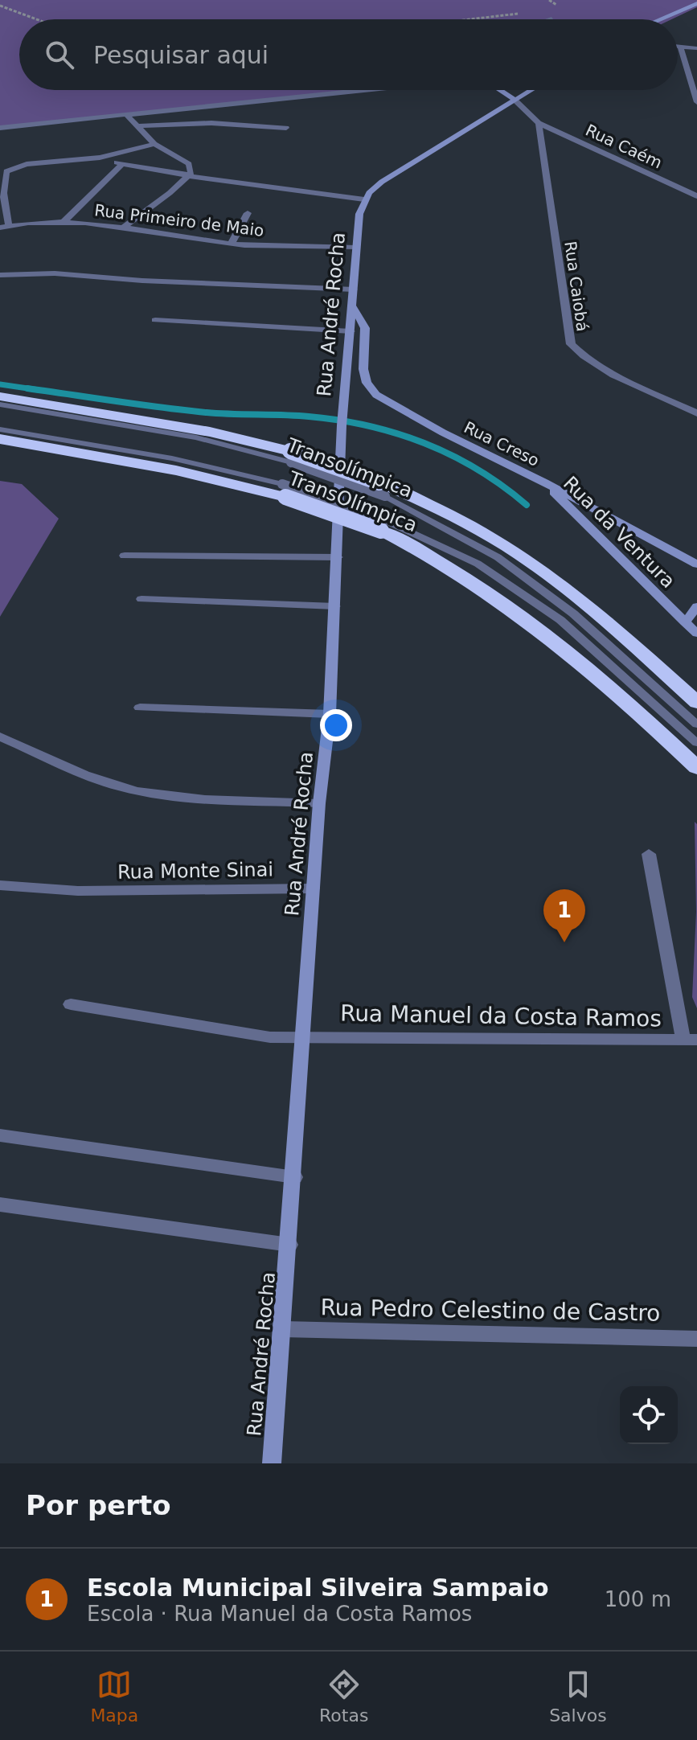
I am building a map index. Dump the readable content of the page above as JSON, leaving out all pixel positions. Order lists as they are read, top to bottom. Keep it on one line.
{"streets":{"highway":["TransOlímpica"],"main road":["Rua André Rocha","Rua Creso","Rua da Ventura"],"street":["Rua Caém","Rua Primeiro de Maio","Rua Caiobá","Rua Monte Sinai","Rua Manuel da Costa Ramos","Rua Pedro Celestino de Castro"],"lane":["Transolímpica"]},"crossings":[["Rua Caém","Rua Caiobá"],["Rua Primeiro de Maio","Rua André Rocha"],["Rua André Rocha","Rua Creso"],["Rua André Rocha","Rua Monte Sinai"],["Rua André Rocha","Rua Manuel da Costa Ramos"],["Rua André Rocha","Rua Pedro Celestino de Castro"],["Rua Creso","Rua da Ventura"],["Transolímpica","TransOlímpica"]],"page":{"search":"Pesquisar aqui","pins":"1","heading":"Por perto","list":[{"mark":"1","name":"Escola Municipal Silveira Sampaio","note":"Escola · Rua Manuel da Costa Ramos","value":"100 m"}],"nav":["Mapa","Rotas","Salvos"]}}
